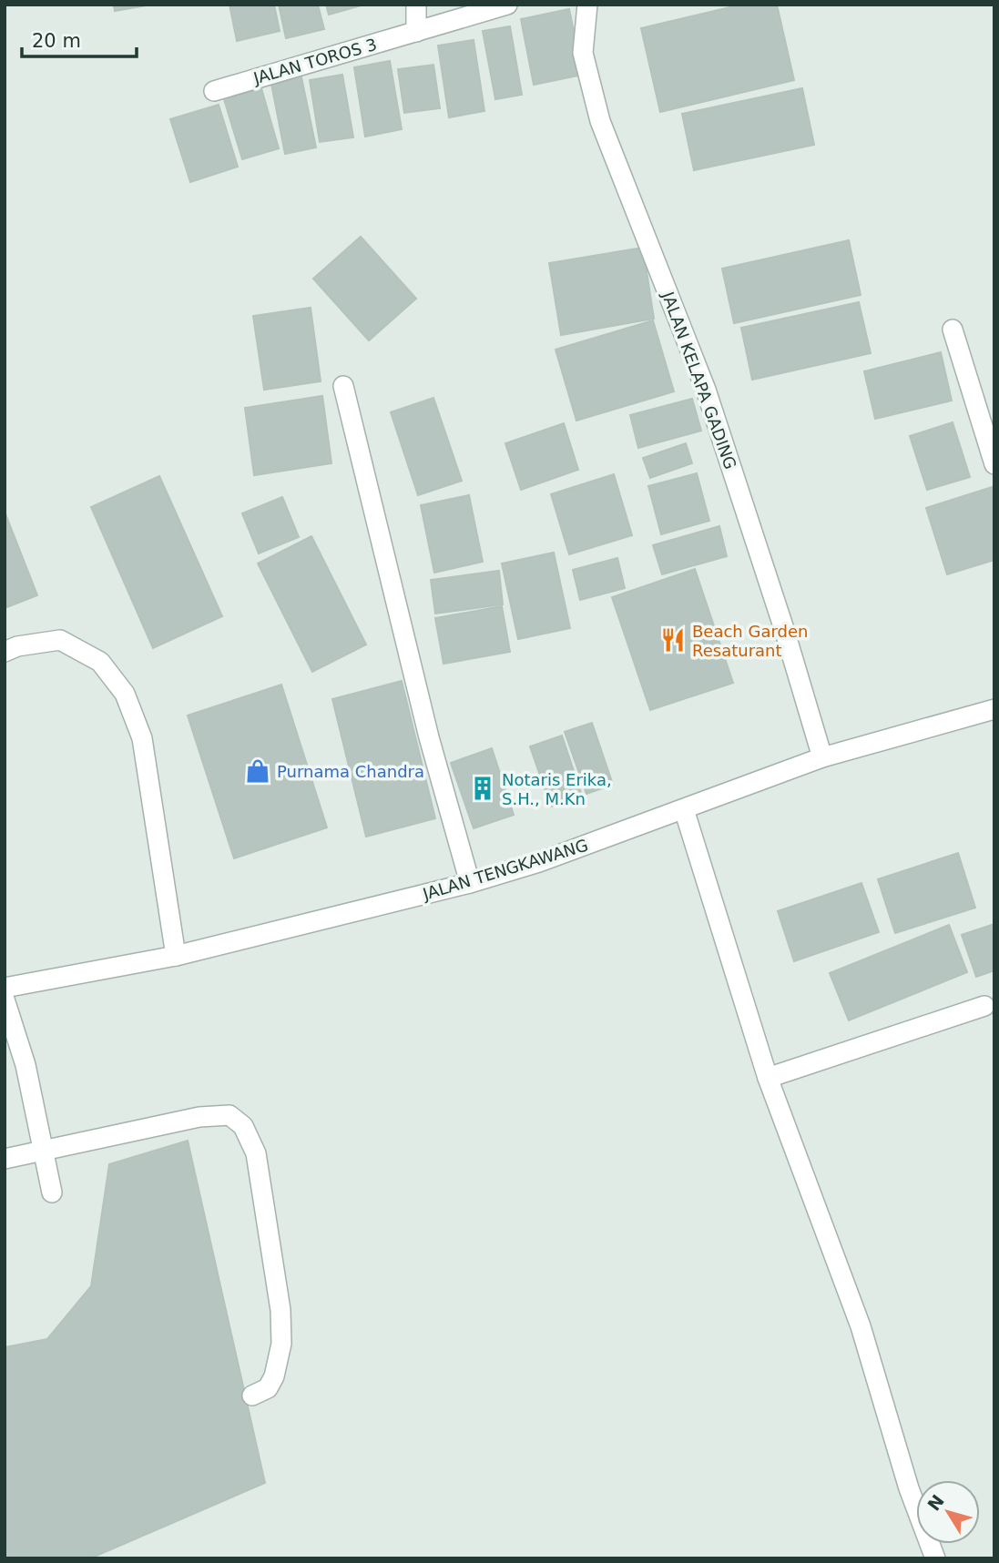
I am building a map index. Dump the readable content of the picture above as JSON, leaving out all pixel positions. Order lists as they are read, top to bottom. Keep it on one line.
{"streets":{"street":["JALAN TOROS 3","JALAN KELAPA GADING","JALAN TENGKAWANG"]},"crossings":[["JALAN KELAPA GADING","JALAN TENGKAWANG"]],"places":{"restaurant":["Beach Garden Resaturant"],"shop":["Purnama Chandra"],"building":["Notaris Erika, S.H., M.Kn"]},"scale_bar":"20 m","north":"top left"}
